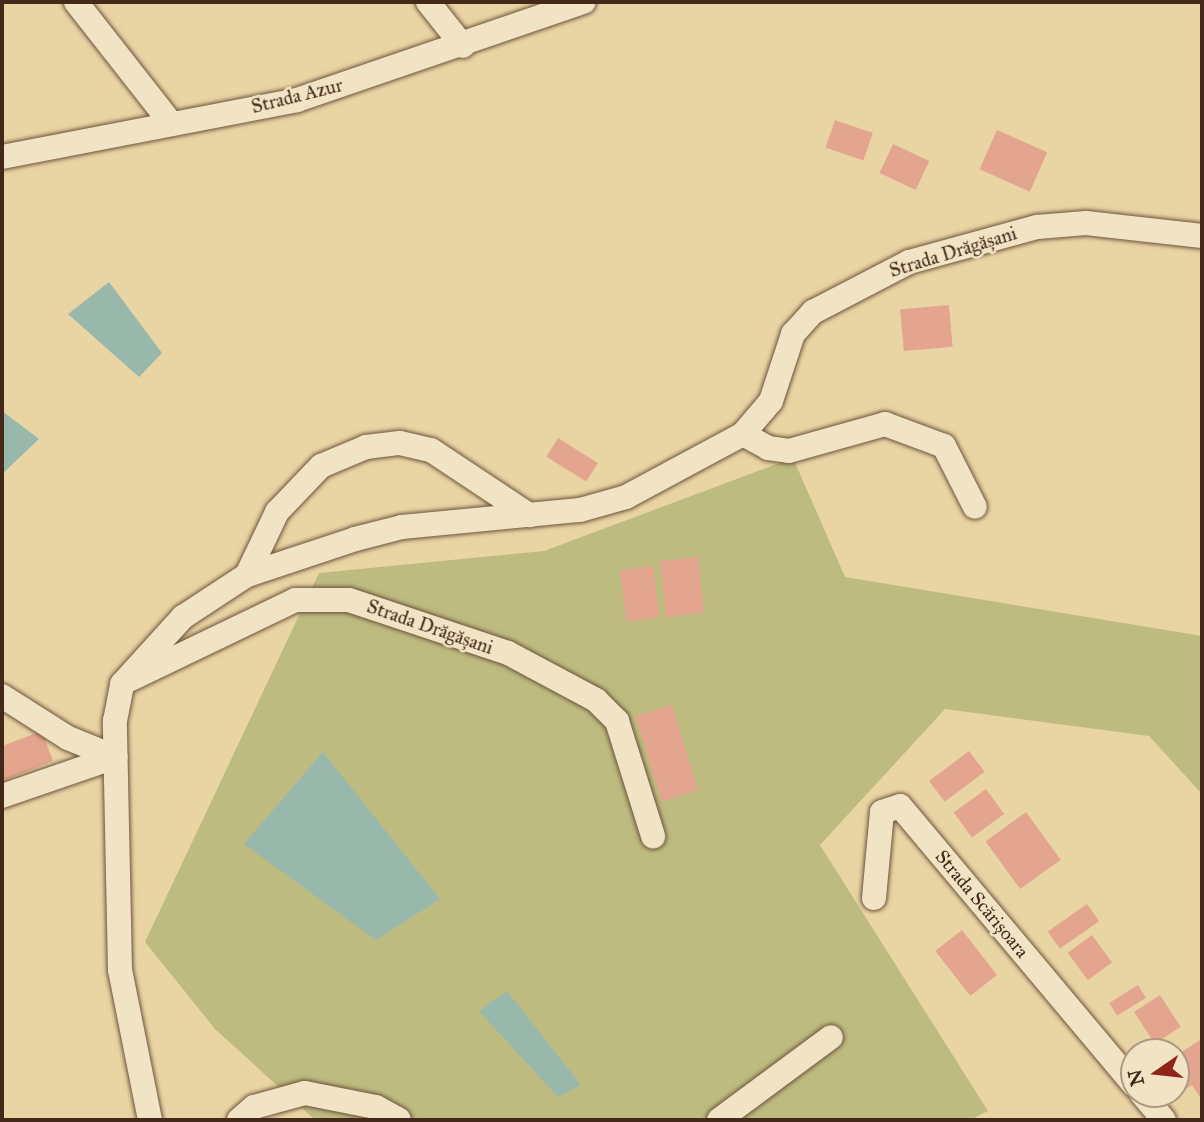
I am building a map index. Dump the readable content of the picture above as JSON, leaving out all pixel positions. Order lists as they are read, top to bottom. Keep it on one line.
{"streets":{"street":["Strada Azur","Strada Drăgășani","Strada Scărișoara"]},"north":"left"}
